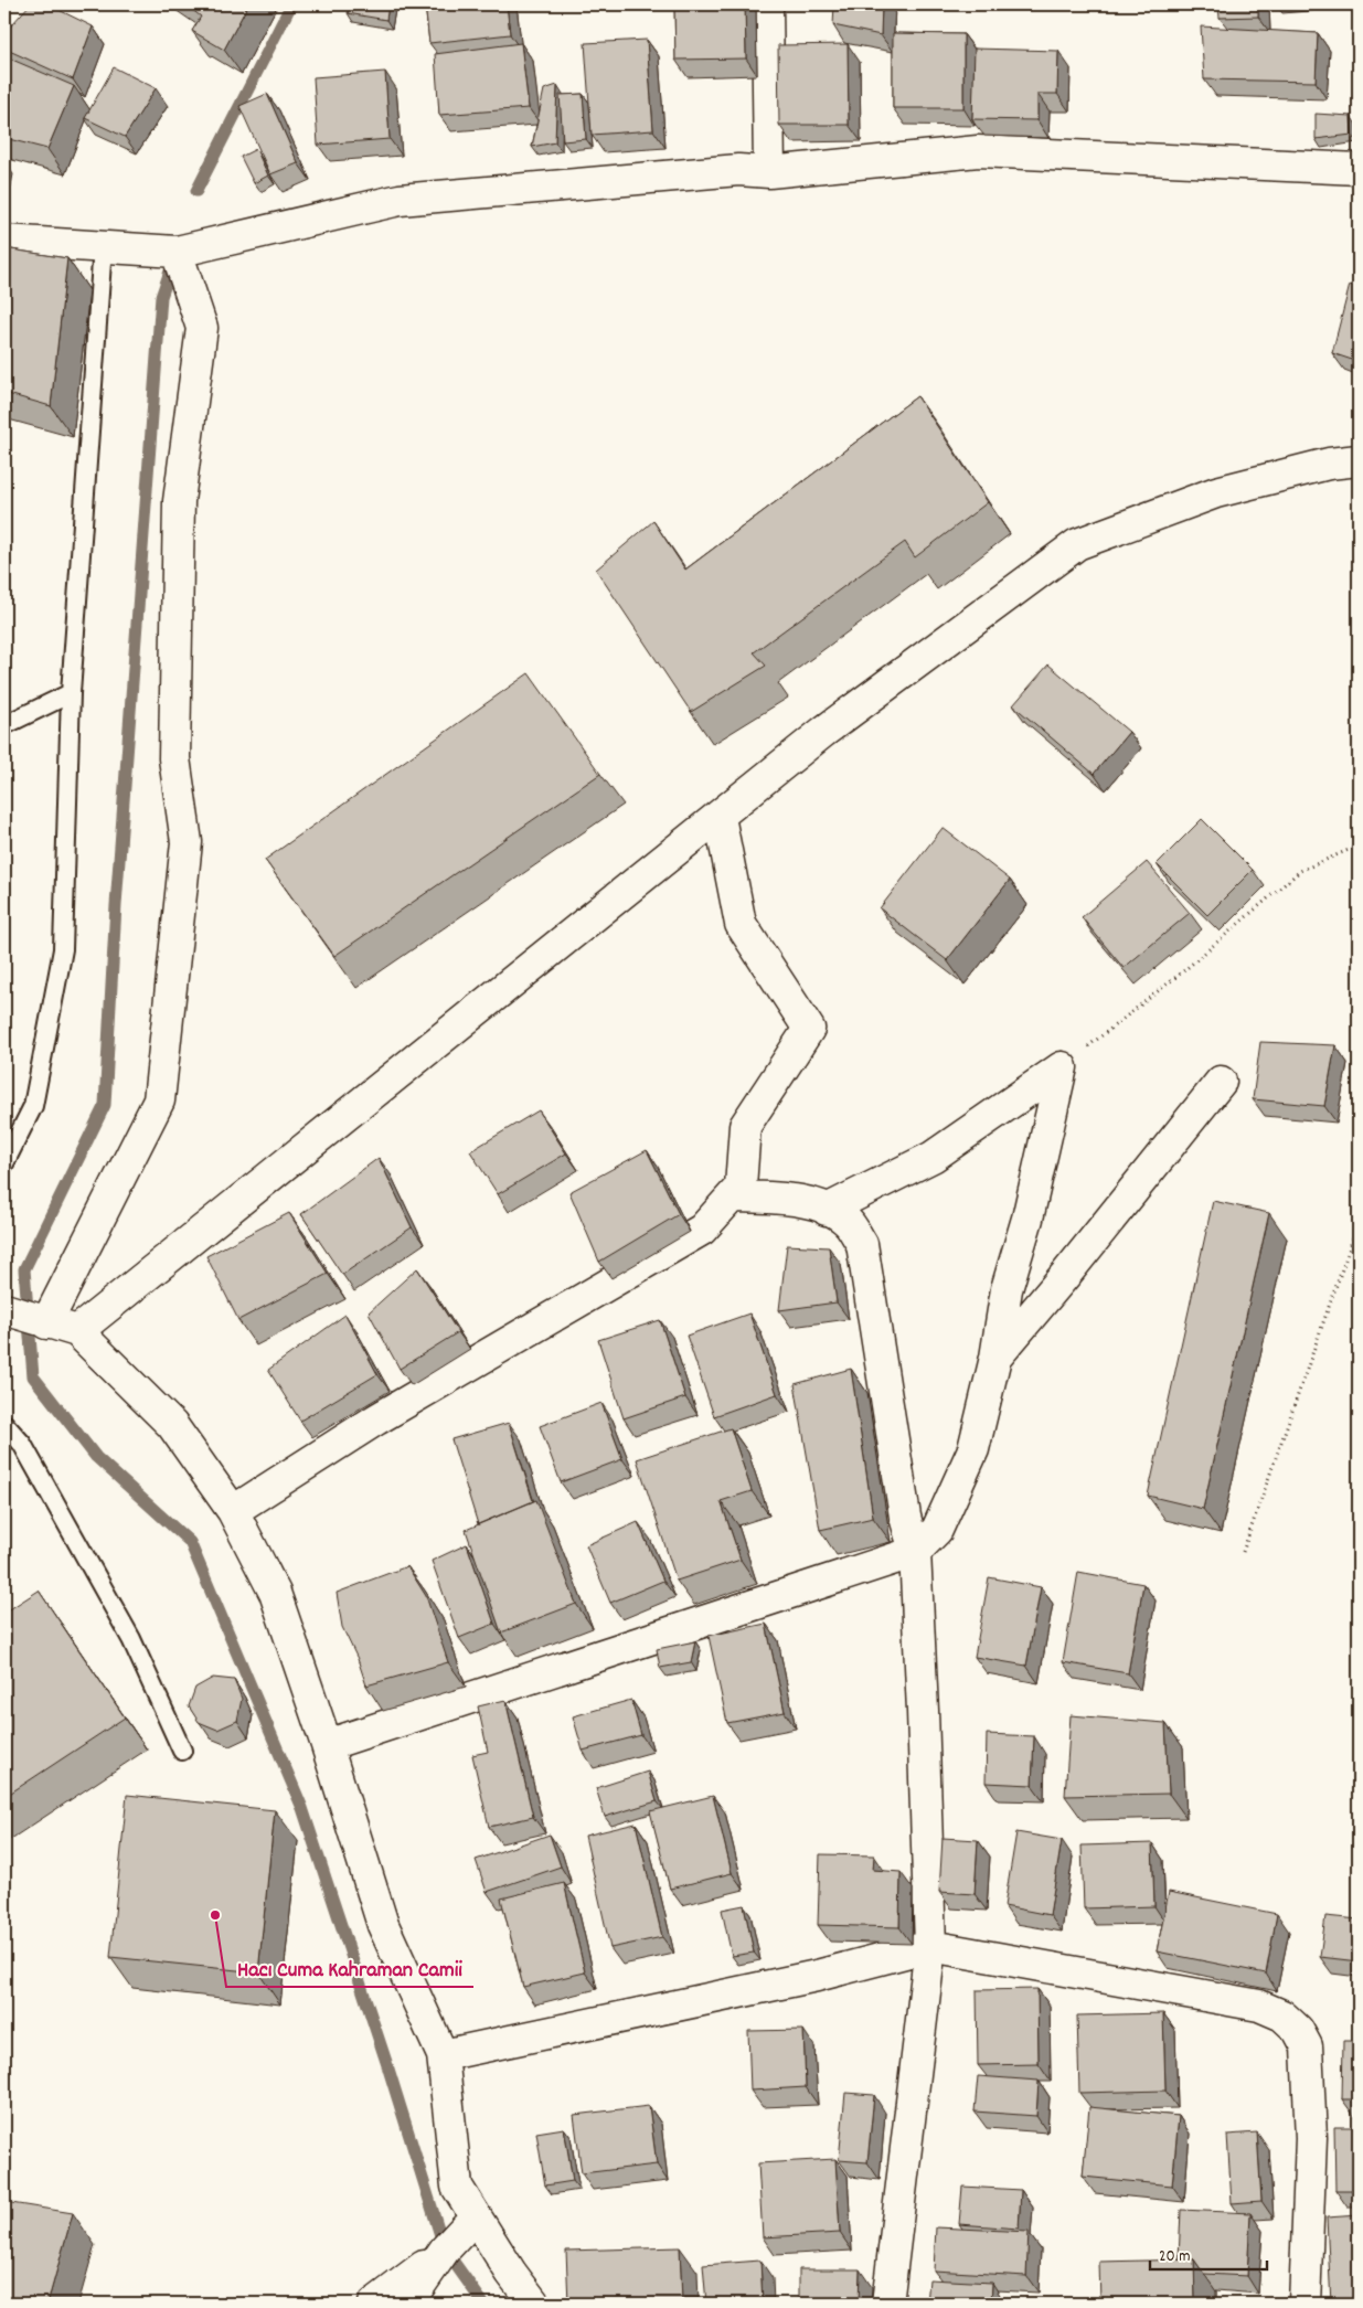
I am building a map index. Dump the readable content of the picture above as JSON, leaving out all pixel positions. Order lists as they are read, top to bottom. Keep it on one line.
{"places":["Hacı Cuma Kahraman Camii"],"scale_bar":"20 m"}
